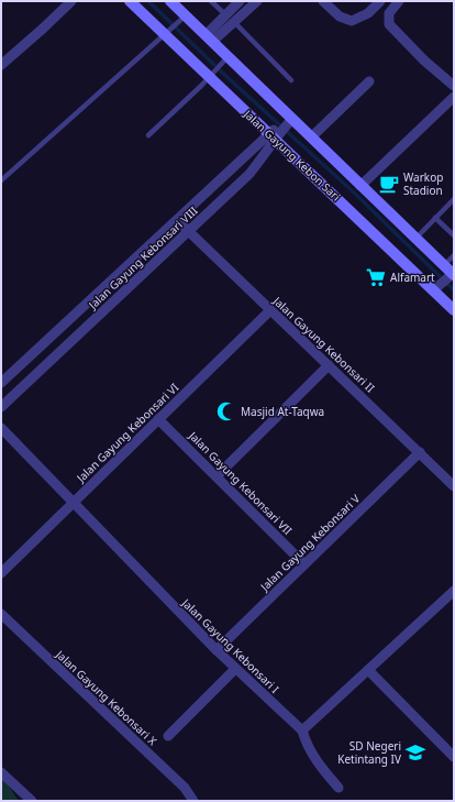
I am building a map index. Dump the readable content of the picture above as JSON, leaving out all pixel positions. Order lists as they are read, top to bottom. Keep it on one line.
{"streets":{"main road":["Jalan Gayung Kebon Sari"],"street":["Jalan Gayung Kebonsari VIII","Jalan Gayung Kebonsari II","Jalan Gayung Kebonsari VI","Jalan Gayung Kebonsari VII","Jalan Gayung Kebonsari V","Jalan Gayung Kebonsari I","Jalan Gayung Kebonsari X"]},"crossings":[["Jalan Gayung Kebon Sari","Jalan Gayung Kebonsari VIII"],["Jalan Gayung Kebonsari VIII","Jalan Gayung Kebonsari II"],["Jalan Gayung Kebonsari II","Jalan Gayung Kebonsari VI"],["Jalan Gayung Kebonsari II","Jalan Gayung Kebonsari V"],["Jalan Gayung Kebonsari VI","Jalan Gayung Kebonsari VII"],["Jalan Gayung Kebonsari VI","Jalan Gayung Kebonsari I"],["Jalan Gayung Kebonsari VII","Jalan Gayung Kebonsari V"],["Jalan Gayung Kebonsari V","Jalan Gayung Kebonsari I"]],"places":{"cafe":["Warkop Stadion"],"supermarket":["Alfamart"],"mosque":["Masjid At-Taqwa"],"school or university":["SD Negeri Ketintang IV"]}}
